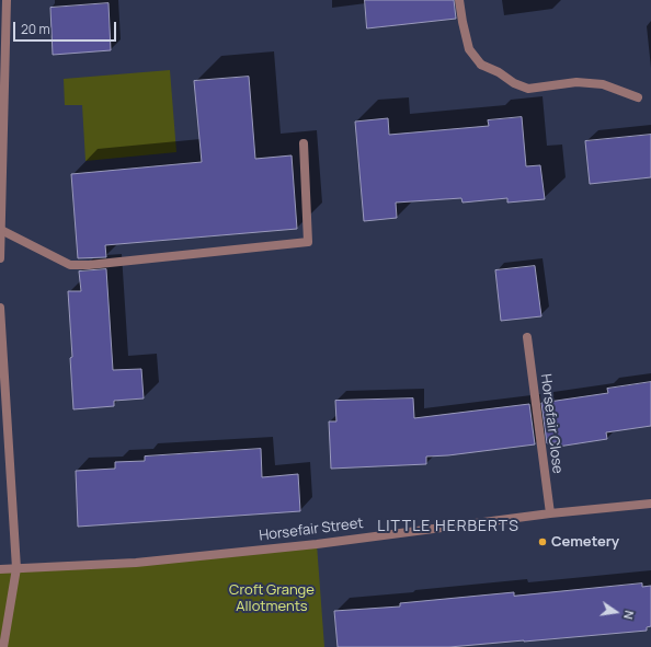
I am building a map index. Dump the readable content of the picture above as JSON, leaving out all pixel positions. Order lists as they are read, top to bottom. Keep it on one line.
{"streets":{"street":["Horsefair Close","Horsefair Street"]},"crossings":[["Horsefair Close","Horsefair Street"]],"districts":["LITTLE HERBERTS"],"parks":["Croft Grange Allotments"],"places":["Cemetery"],"scale_bar":"20 m","north":"right"}
